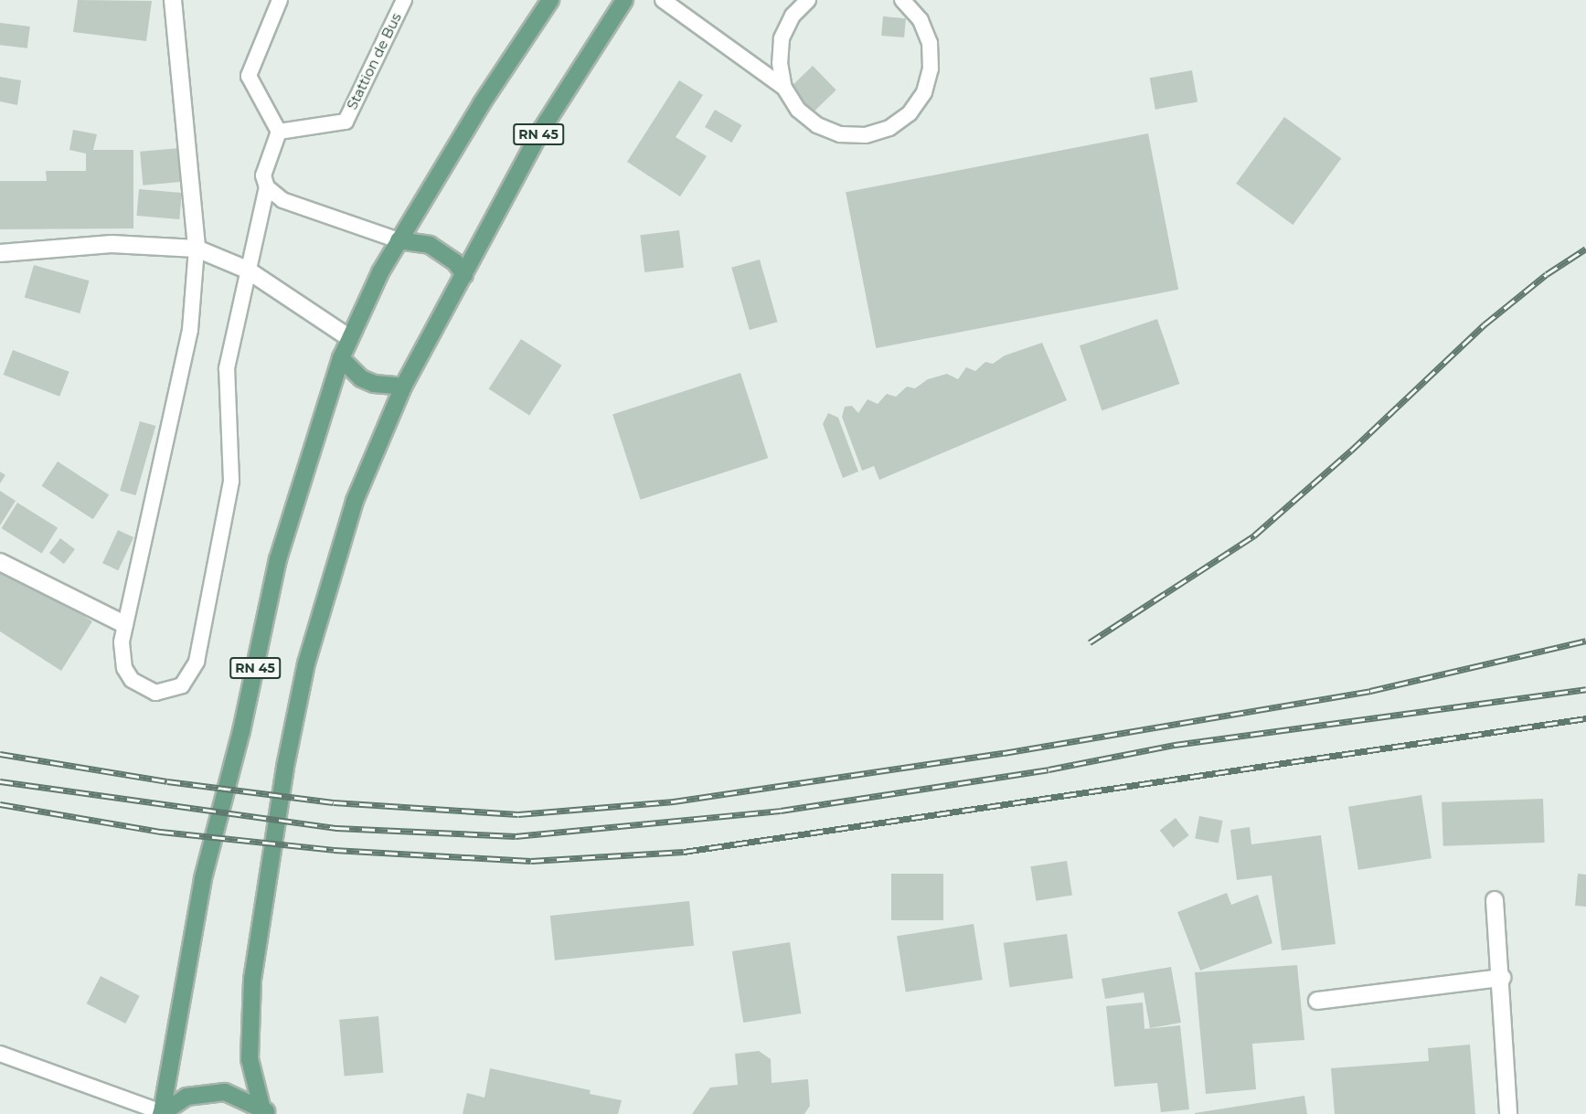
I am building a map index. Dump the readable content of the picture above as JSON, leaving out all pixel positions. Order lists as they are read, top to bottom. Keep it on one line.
{"streets":{"main road":["RN 45"],"lane":["Stattion de Bus"]}}
